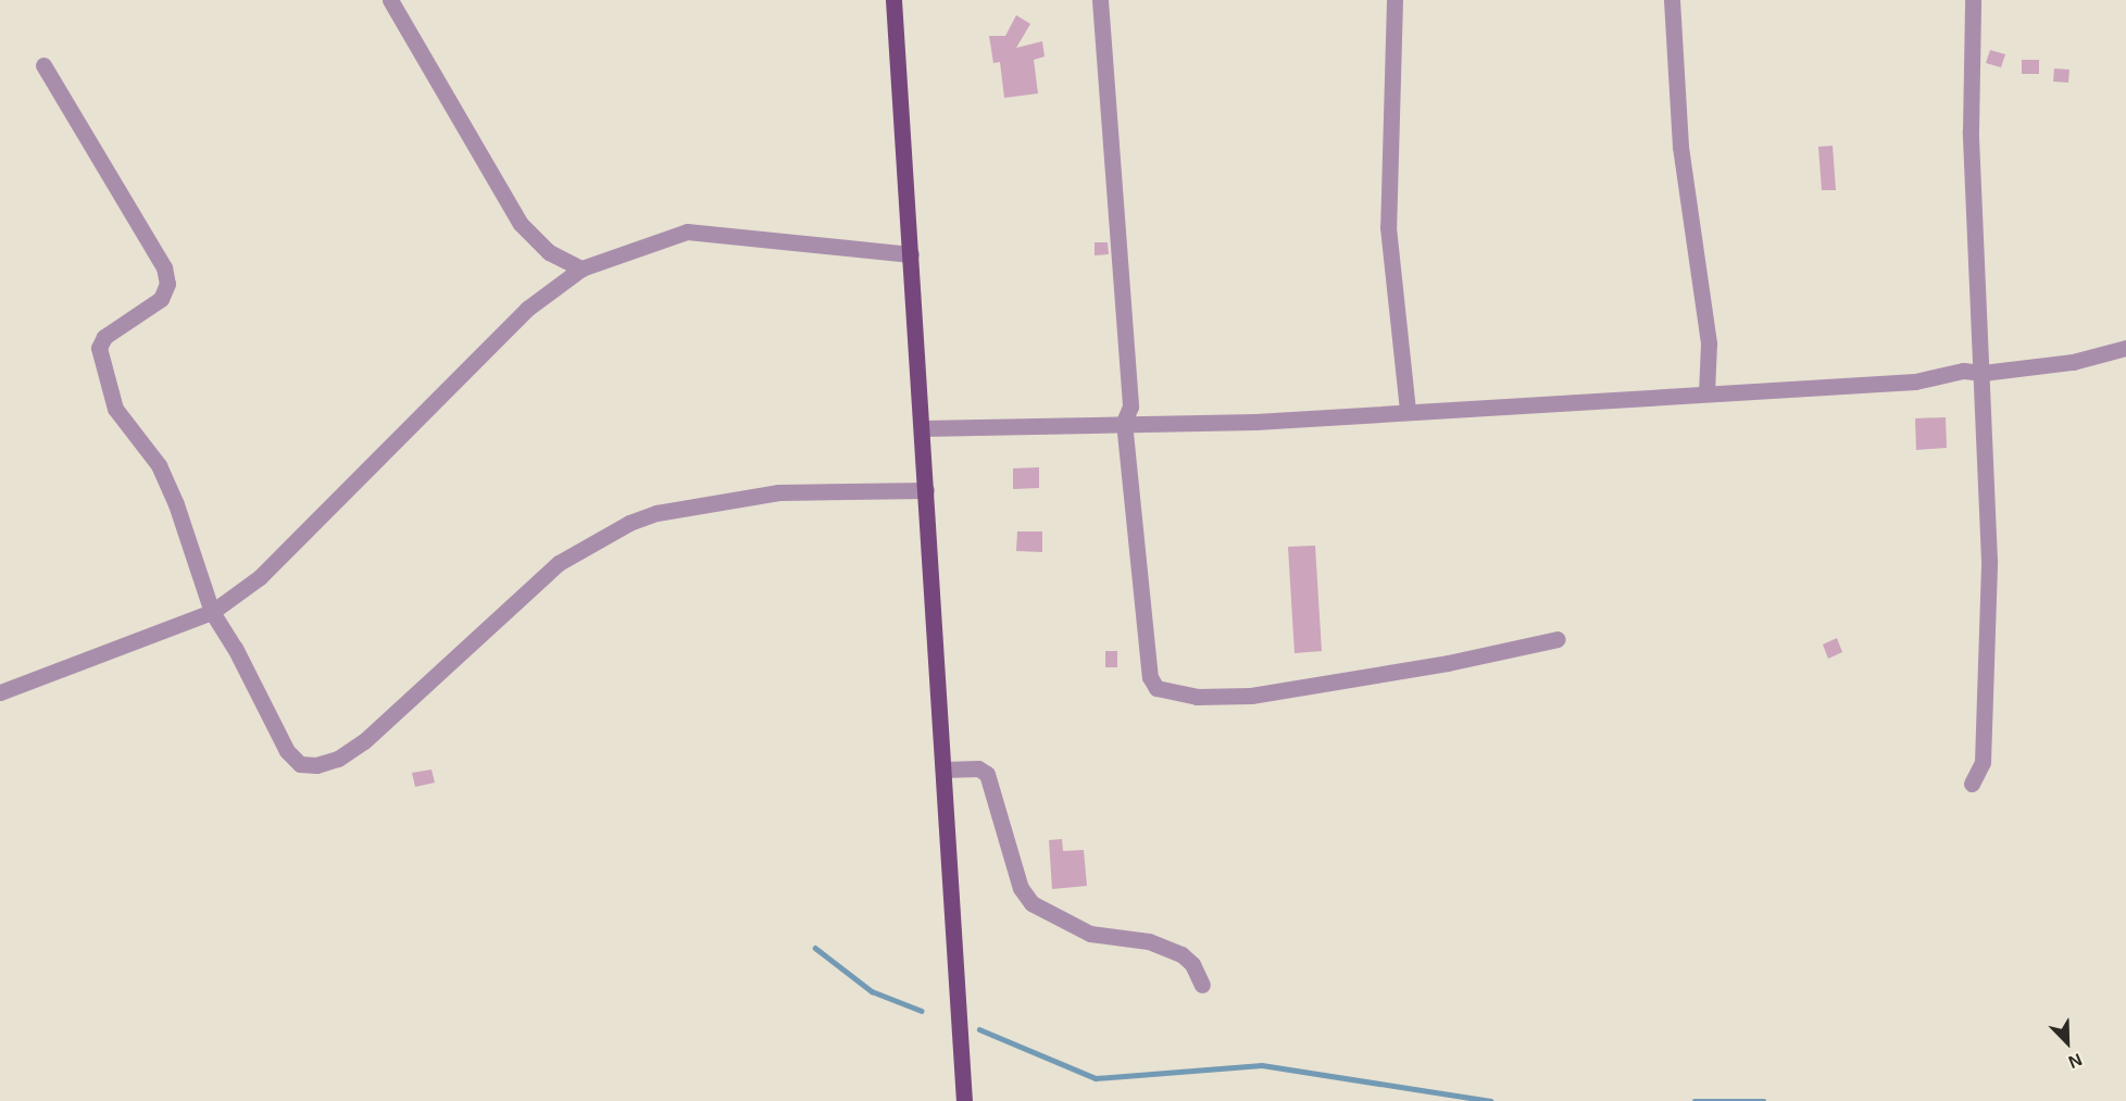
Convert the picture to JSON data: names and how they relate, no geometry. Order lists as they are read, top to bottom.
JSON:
{
  "north": "bottom right"
}
